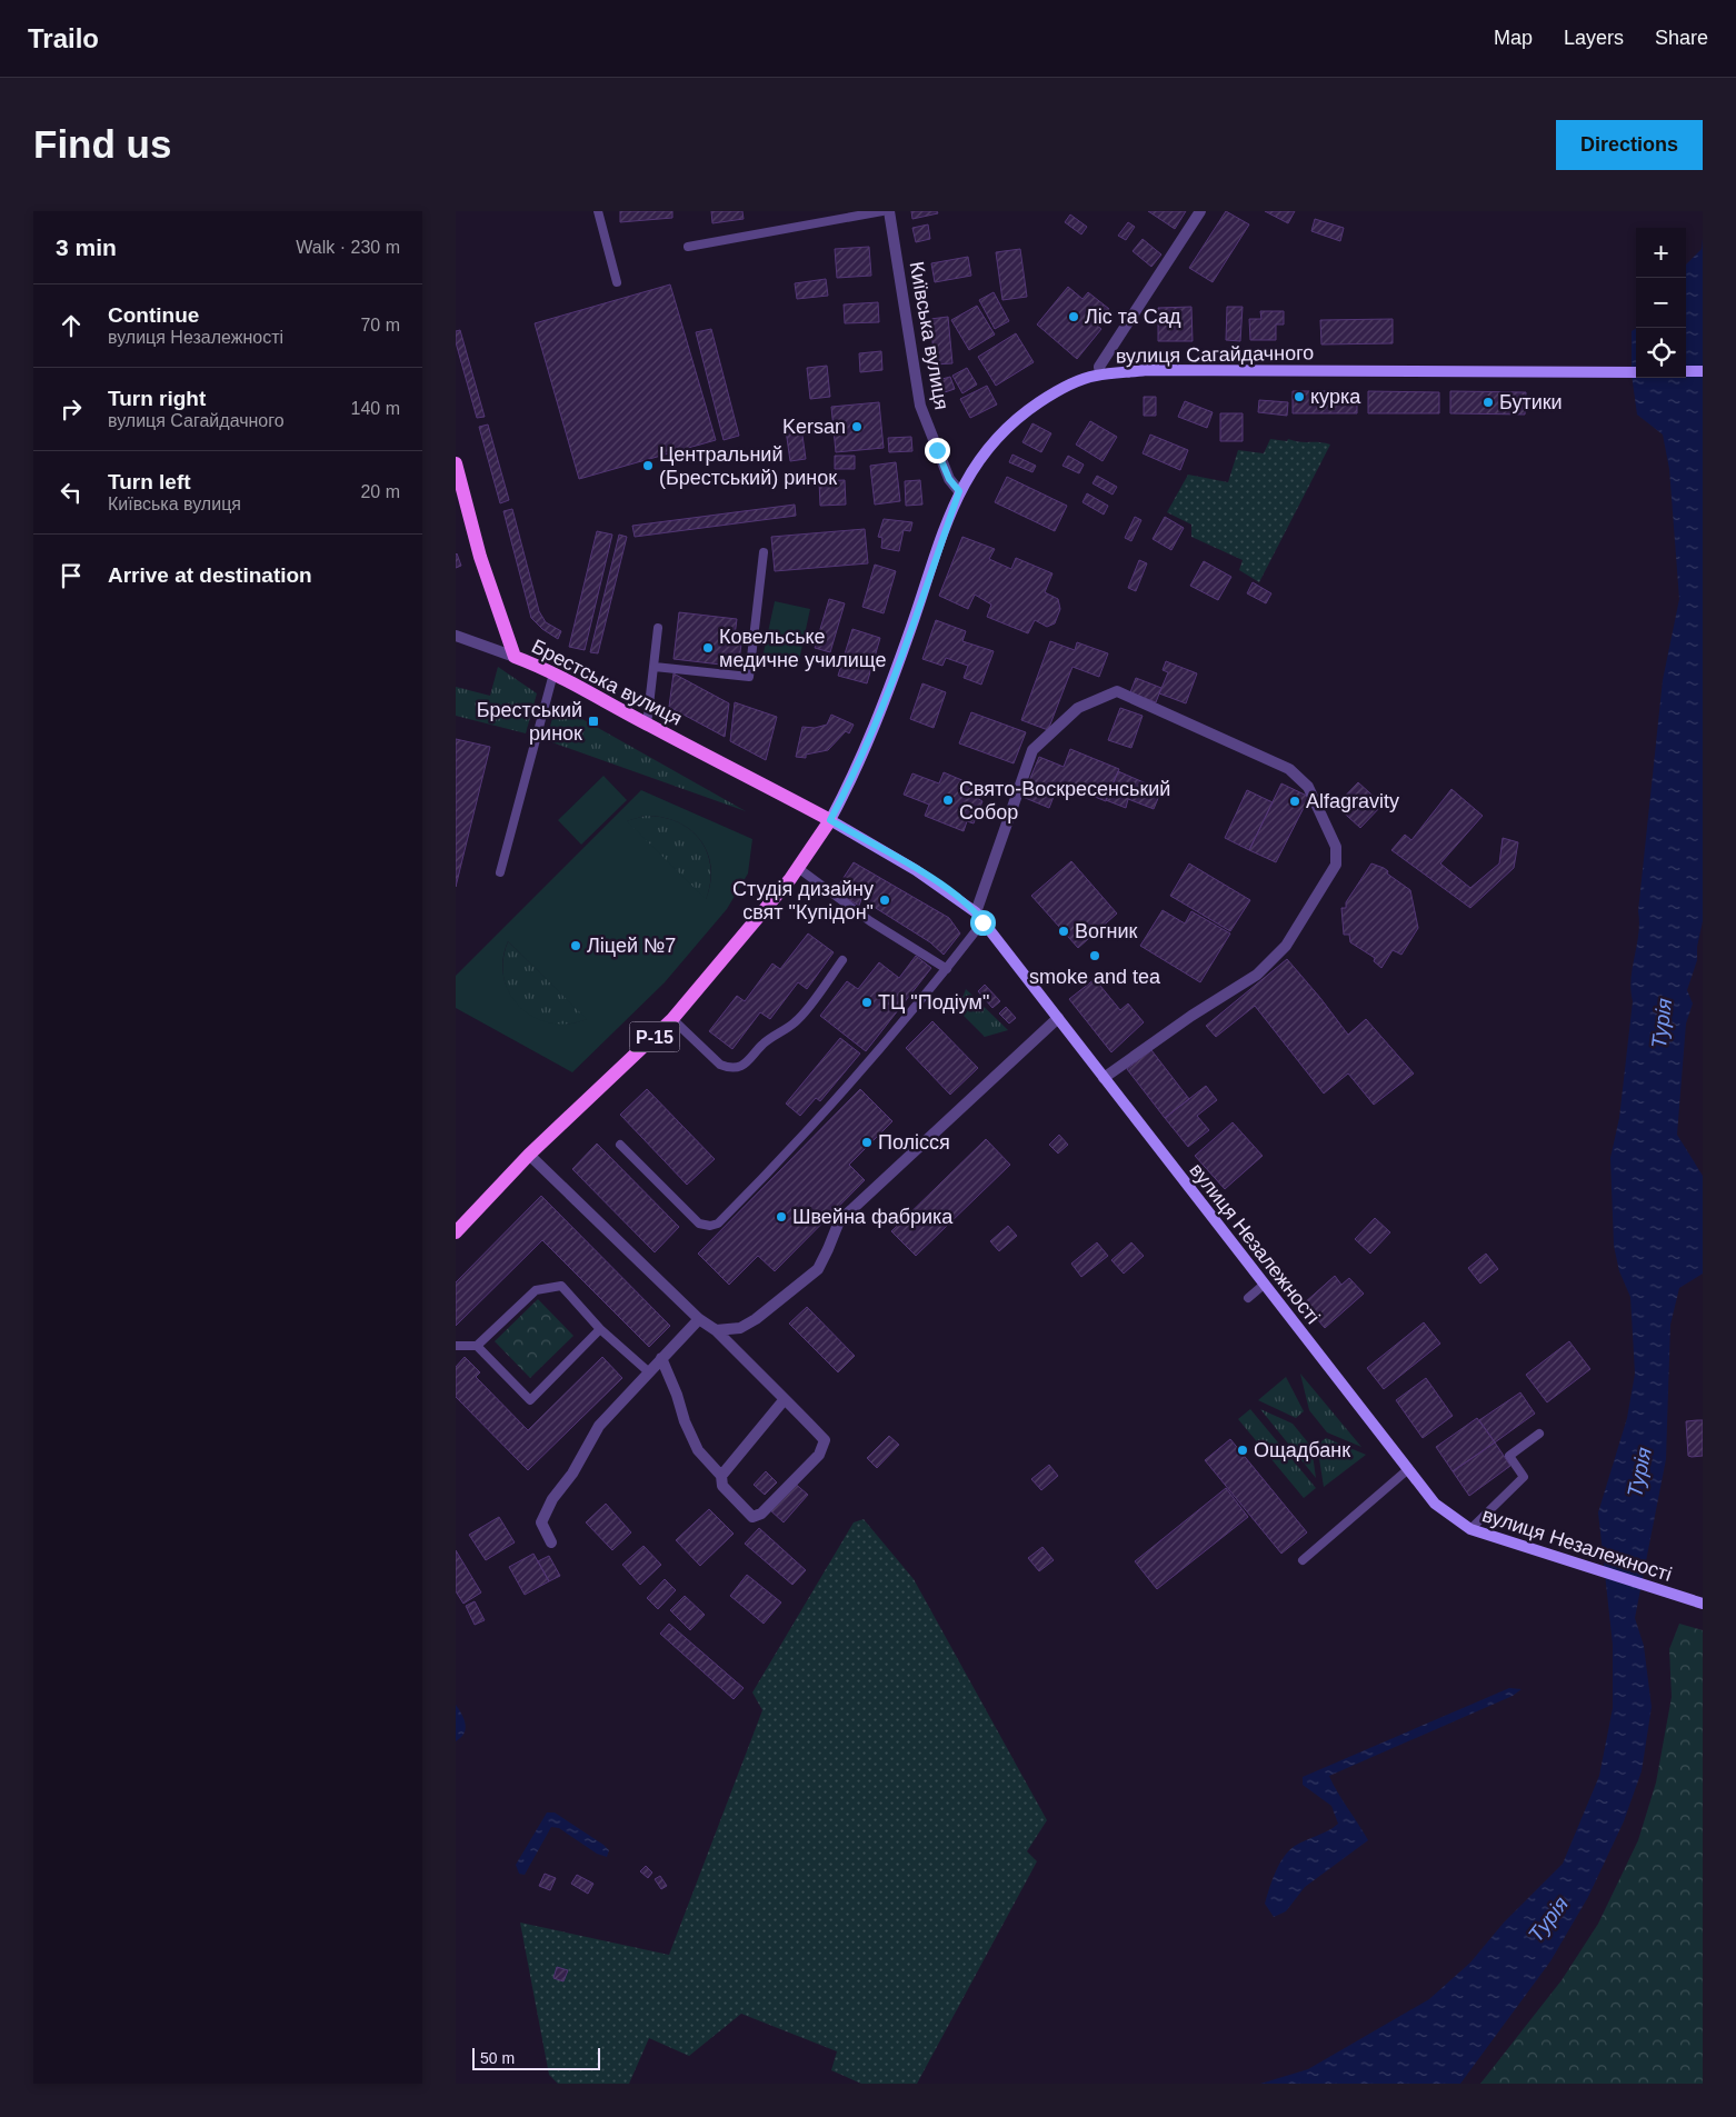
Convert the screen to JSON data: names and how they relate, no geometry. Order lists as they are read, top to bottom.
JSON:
{
  "streets": {
    "main road": [
      "вулиця Сагайдачного",
      "Брестська вулиця",
      "Р-15",
      "вулиця Незалежності"
    ],
    "street": ["Київська вулиця"]
  },
  "crossings": [
    ["Київська вулиця", "вулиця Сагайдачного"],
    ["вулиця Сагайдачного", "Брестська вулиця"],
    ["вулиця Сагайдачного", "Р-15"],
    ["вулиця Сагайдачного", "вулиця Незалежності"],
    ["Брестська вулиця", "Р-15"],
    ["Брестська вулиця", "вулиця Незалежності"],
    ["Р-15", "вулиця Незалежності"]
  ],
  "water": ["Турія"],
  "places": {
    "other": [
      "Ліс та Сад",
      "курка",
      "Бутики",
      "Kersan",
      "Центральний (Брестський) ринок",
      "Ковельське медичне училище",
      "Свято-Воскресенський Собор",
      "Alfagravity",
      "Студія дизайну свят \"Купідон\"",
      "Вогник",
      "Ліцей №7",
      "smoke and tea",
      "ТЦ \"Подіум\"",
      "Полісся",
      "Швейна фабрика",
      "Ощадбанк"
    ],
    "transit": ["Брестський ринок"]
  },
  "scale_bar": "50 m",
  "page": {
    "header": "Trailo",
    "nav": ["Map", "Layers", "Share"],
    "buttons": "Directions",
    "title": "Find us",
    "heading": ["3 min", "Walk · 230 m"],
    "map_buttons": ["+", "−"],
    "list": [
      ["Continue", "вулиця Незалежності", "70 m"],
      ["Turn right", "вулиця Сагайдачного", "140 m"],
      ["Turn left", "Київська вулиця", "20 m"],
      "Arrive at destination"
    ],
    "scale": "50 m"
  }
}
